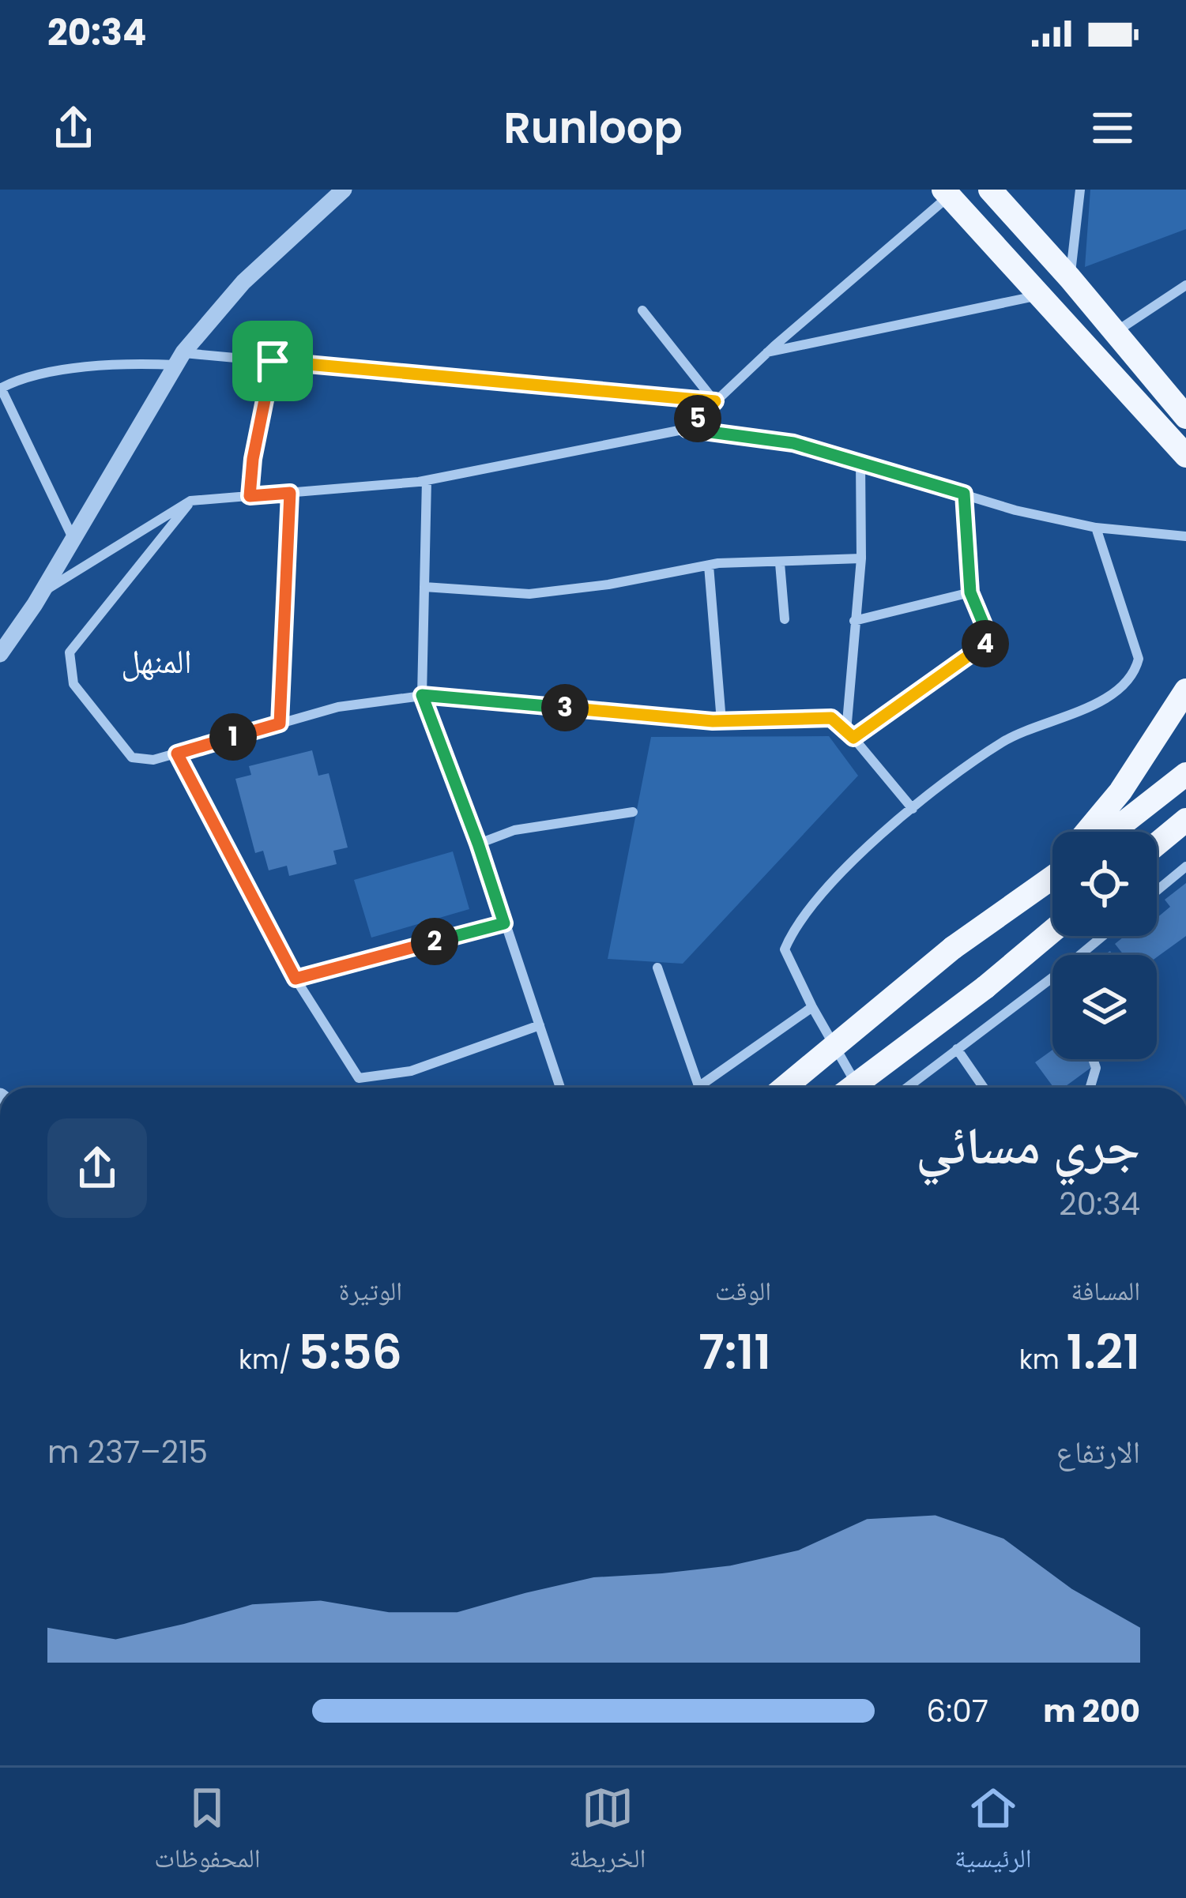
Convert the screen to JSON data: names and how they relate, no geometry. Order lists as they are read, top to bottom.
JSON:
{
  "districts": ["المنهل"],
  "page": {
    "status": "20:34",
    "header": "Runloop",
    "pins": [
      "5",
      "4",
      "3",
      "1",
      "2"
    ],
    "heading": ["جري مسائي", "20:34"],
    "stats": [
      ["المسافة", "1.21 km"],
      ["الوقت", "7:11"],
      ["الوتيرة", "5:56 /km"]
    ],
    "chart": ["الارتفاع", "215–237 m"],
    "list": [
      {
        "name": "200 m",
        "note": "6:07"
      }
    ],
    "tabs": ["الرئيسية", "الخريطة", "المحفوظات"]
  }
}
